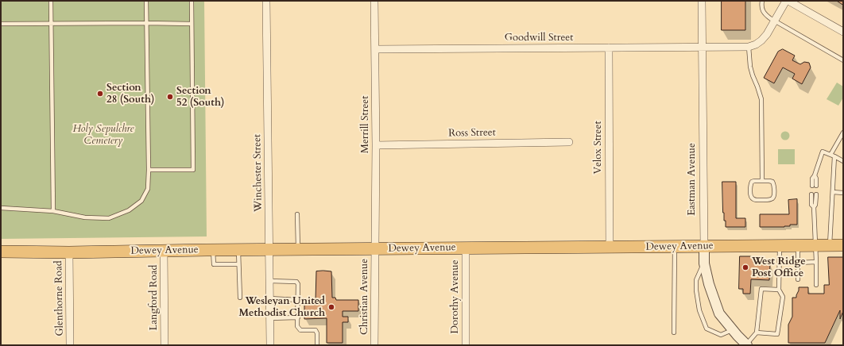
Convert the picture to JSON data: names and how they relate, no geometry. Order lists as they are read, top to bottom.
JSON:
{
  "streets": {
    "main road": ["Dewey Avenue"],
    "street": [
      "Goodwill Street",
      "Merrill Street",
      "Ross Street",
      "Velox Street",
      "Winchester Street",
      "Eastman Avenue",
      "Christian Avenue",
      "Dorothy Avenue",
      "Langford Road",
      "Glenthorne Road"
    ]
  },
  "crossings": [
    ["Goodwill Street", "Merrill Street"],
    ["Goodwill Street", "Velox Street"],
    ["Goodwill Street", "Eastman Avenue"],
    ["Merrill Street", "Ross Street"],
    ["Merrill Street", "Dewey Avenue"],
    ["Merrill Street", "Christian Avenue"],
    ["Velox Street", "Dewey Avenue"],
    ["Winchester Street", "Dewey Avenue"],
    ["Eastman Avenue", "Dewey Avenue"],
    ["Dewey Avenue", "Christian Avenue"],
    ["Dewey Avenue", "Dorothy Avenue"],
    ["Dewey Avenue", "Langford Road"],
    ["Dewey Avenue", "Glenthorne Road"]
  ],
  "parks": ["Holy Sepulchre Cemetery"],
  "places": [
    "Section 28 (South)",
    "Section 52 (South)",
    "West Ridge Post Office",
    "Wesleyan United Methodist Church"
  ]
}
